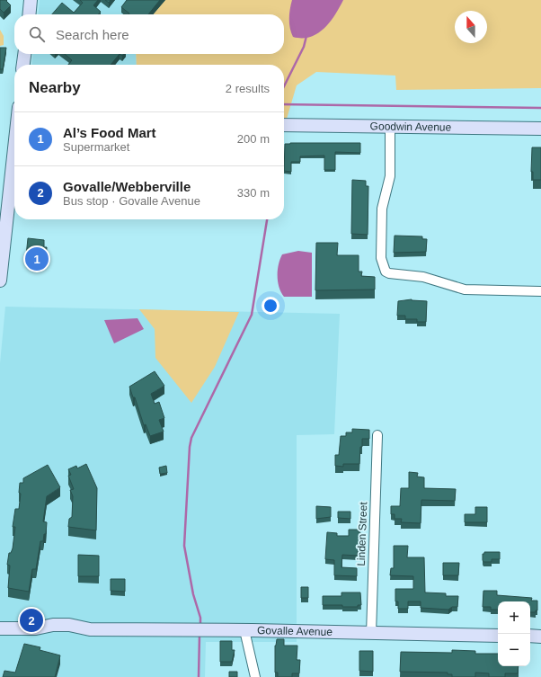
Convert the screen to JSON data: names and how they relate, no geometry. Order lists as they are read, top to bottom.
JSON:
{
  "streets": {
    "street": ["Goodwin Avenue", "Linden Street", "Govalle Avenue"]
  },
  "crossings": [
    ["Linden Street", "Govalle Avenue"]
  ],
  "north": "top",
  "page": {
    "search": "Search here",
    "heading": ["Nearby", "2 results"],
    "list": [
      {
        "mark": "1",
        "name": "Al’s Food Mart",
        "note": "Supermarket",
        "value": "200 m"
      },
      {
        "mark": "2",
        "name": "Govalle/Webberville",
        "note": "Bus stop · Govalle Avenue",
        "value": "330 m"
      }
    ],
    "pins": ["1", "2"],
    "map_buttons": ["+", "−"]
  }
}
